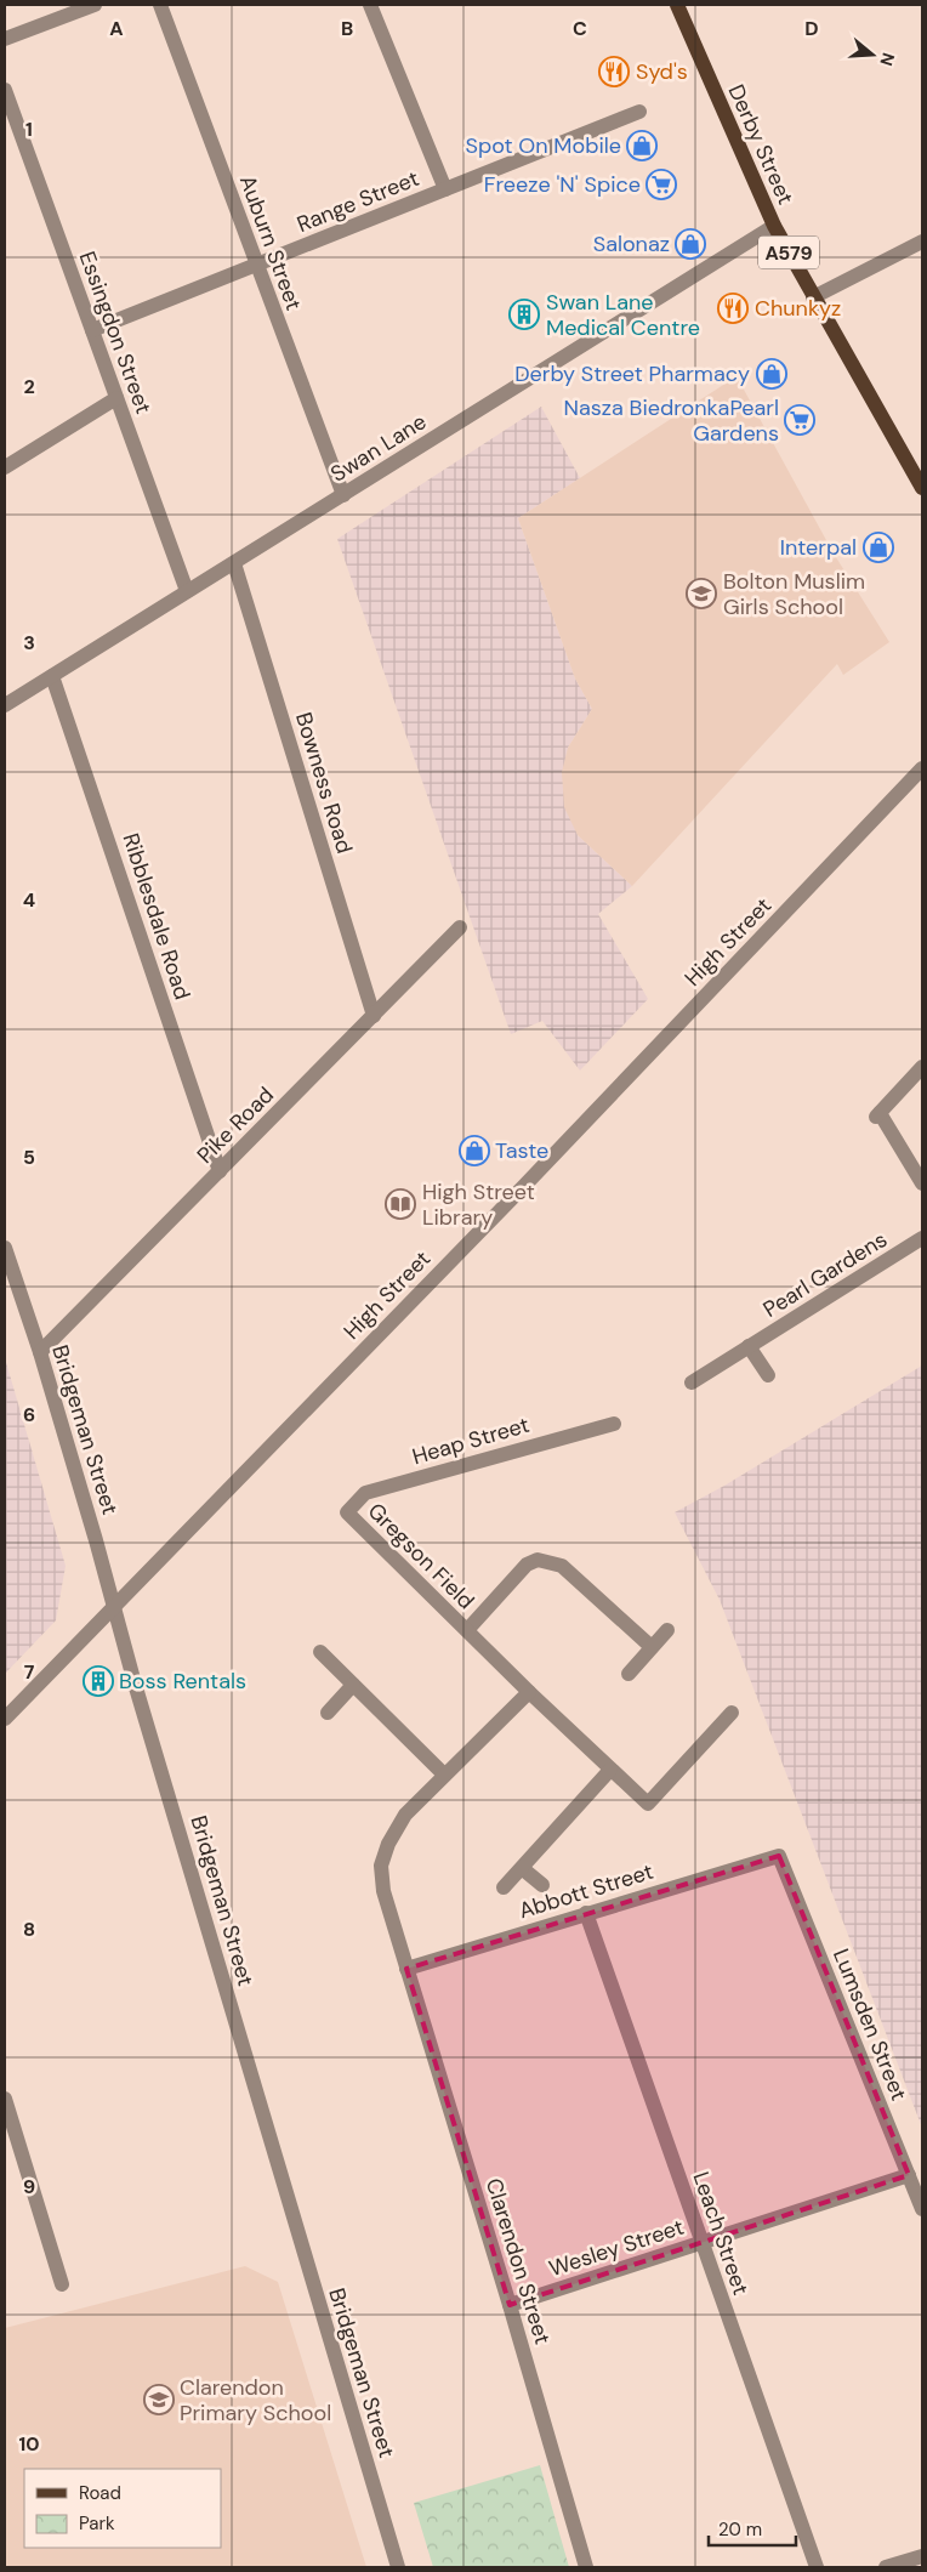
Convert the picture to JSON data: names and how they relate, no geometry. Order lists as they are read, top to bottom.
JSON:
{
  "streets": {
    "main road": ["Derby Street", "A579"],
    "street": [
      "Range Street",
      "Auburn Street",
      "Essingdon Street",
      "Swan Lane",
      "Bowness Road",
      "Ribblesdale Road",
      "High Street",
      "Pike Road",
      "Pearl Gardens",
      "Bridgeman Street",
      "Heap Street",
      "Gregson Field",
      "Abbott Street",
      "Lumsden Street",
      "Leach Street",
      "Wesley Street",
      "Clarendon Street"
    ]
  },
  "crossings": [
    ["Derby Street", "Swan Lane"],
    ["Range Street", "Auburn Street"],
    ["Range Street", "Essingdon Street"],
    ["Auburn Street", "Swan Lane"],
    ["Essingdon Street", "Swan Lane"],
    ["Swan Lane", "Bowness Road"],
    ["Swan Lane", "Ribblesdale Road"],
    ["Bowness Road", "Pike Road"],
    ["Ribblesdale Road", "Pike Road"],
    ["High Street", "Bridgeman Street"],
    ["Pike Road", "Bridgeman Street"],
    ["Heap Street", "Gregson Field"],
    ["Abbott Street", "Lumsden Street"],
    ["Abbott Street", "Leach Street"],
    ["Abbott Street", "Clarendon Street"],
    ["Lumsden Street", "Wesley Street"],
    ["Leach Street", "Wesley Street"],
    ["Wesley Street", "Clarendon Street"]
  ],
  "places": {
    "restaurant": ["Syd's", "Chunkyz"],
    "shop": [
      "Spot On Mobile",
      "Salonaz",
      "Derby Street Pharmacy",
      "Interpal",
      "Taste"
    ],
    "supermarket": ["Freeze 'N' Spice", "Nasza BiedronkaPearl Gardens"],
    "building": ["Swan Lane Medical Centre", "Boss Rentals"],
    "school or university": ["Bolton Muslim Girls School", "Clarendon Primary School"],
    "library": ["High Street Library"]
  },
  "legend": ["Road", "Park"],
  "scale_bar": "20 m",
  "north": "right",
  "grid": {
    "columns": [
      "A",
      "B",
      "C",
      "D"
    ],
    "rows": [
      "1",
      "2",
      "3",
      "4",
      "5",
      "6",
      "7",
      "8",
      "9",
      "10"
    ]
  }
}
